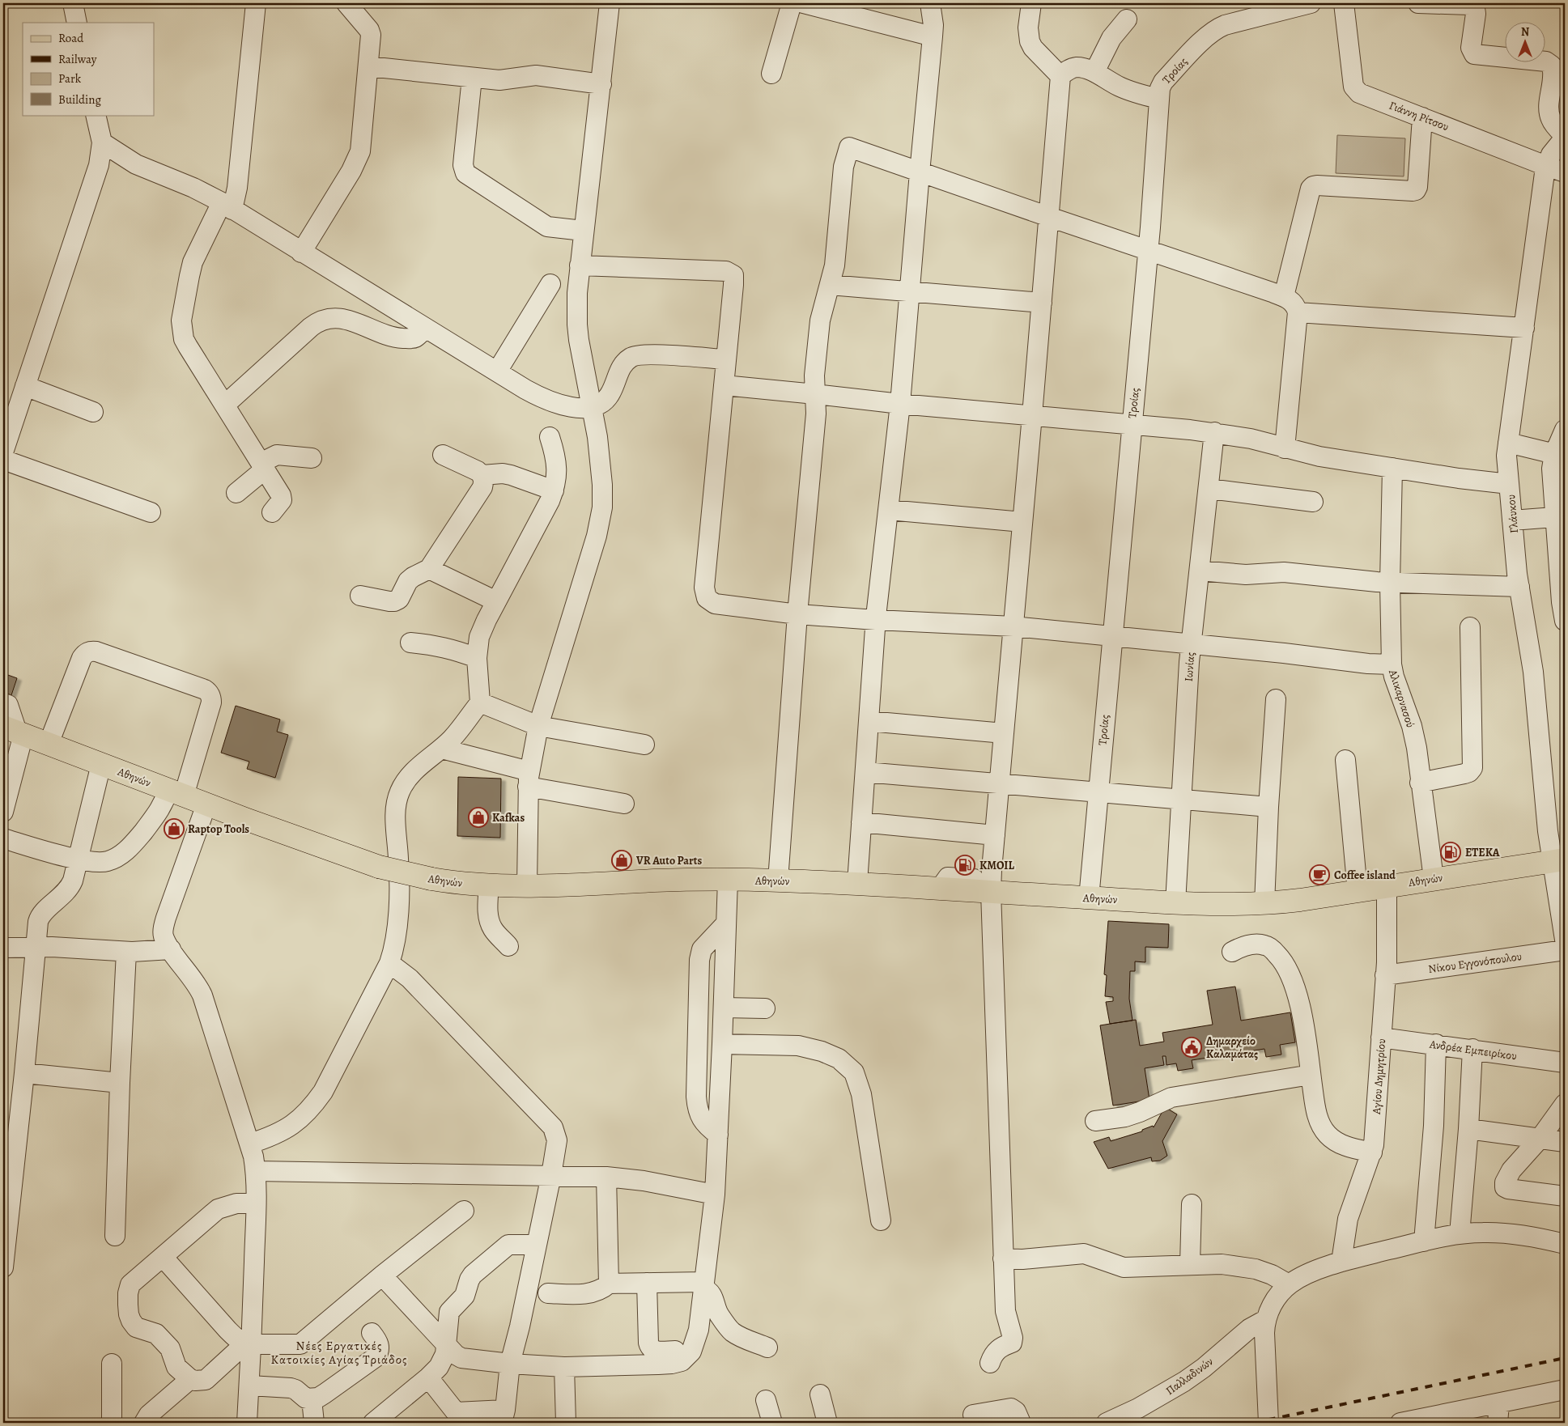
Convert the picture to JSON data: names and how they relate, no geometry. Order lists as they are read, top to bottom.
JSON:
{
  "streets": {
    "main road": ["Αθηνών"],
    "street": [
      "Τροίας",
      "Γιάννη Ρίτσου",
      "Γλάυκου",
      "Ιωνίας",
      "Αλικαρνασού",
      "Νίκου Εγγονόπουλου",
      "Ανδρέα Εμπειρίκου",
      "Αγίου Δημητρίου",
      "Παλλαδινών"
    ]
  },
  "crossings": [
    ["Τροίας", "Αθηνών"],
    ["Γιάννη Ρίτσου", "Γλάυκου"],
    ["Γλάυκου", "Αθηνών"],
    ["Ιωνίας", "Αθηνών"],
    ["Αλικαρνασού", "Αθηνών"],
    ["Αθηνών", "Αγίου Δημητρίου"],
    ["Νίκου Εγγονόπουλου", "Αγίου Δημητρίου"],
    ["Ανδρέα Εμπειρίκου", "Αγίου Δημητρίου"]
  ],
  "districts": ["Νέες Εργατικές Κατοικίες Αγίας Τριάδος"],
  "places": {
    "shop": ["Kafkas", "Raptop Tools", "VR Auto Parts"],
    "fuel station": ["ΕΤΕΚΑ", "KMOIL"],
    "cafe": ["Coffee island"],
    "public building": ["Δημαρχείο Καλαμάτας"]
  },
  "legend": [
    "Road",
    "Railway",
    "Park",
    "Building"
  ],
  "north": "top"
}
